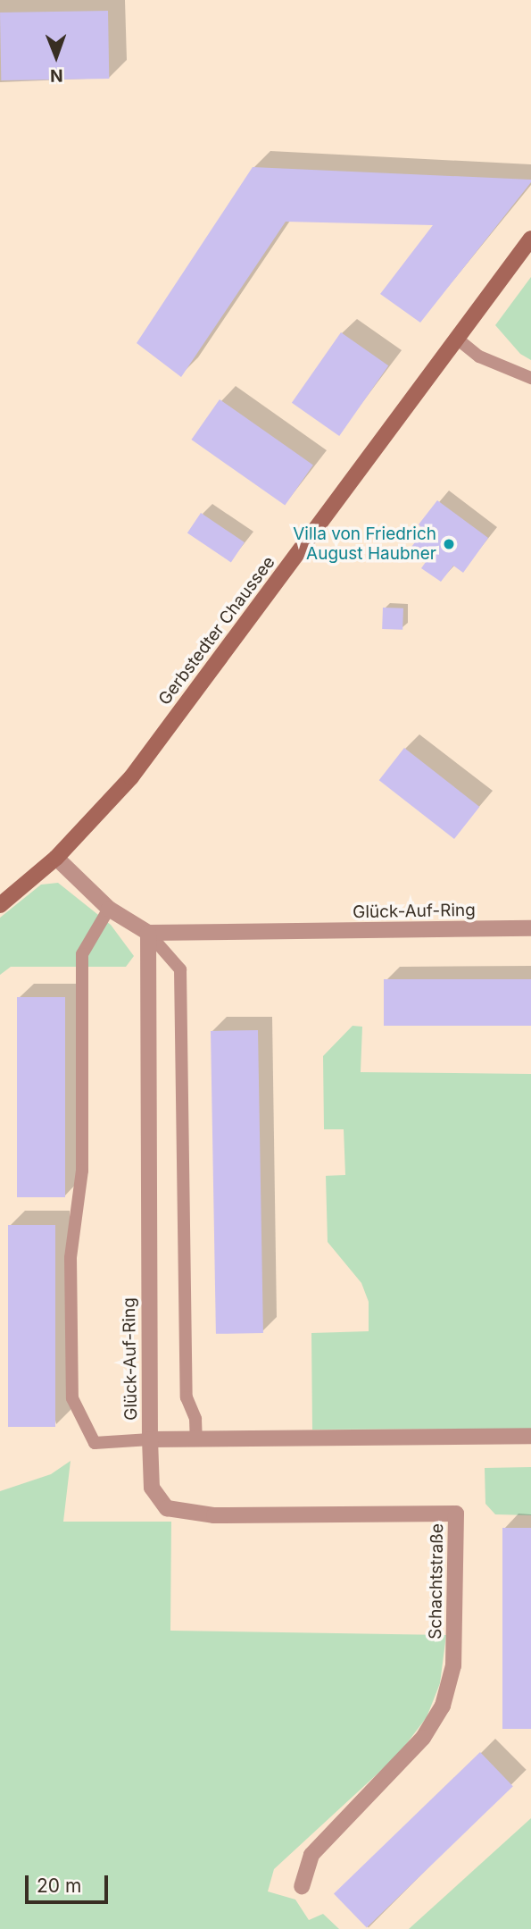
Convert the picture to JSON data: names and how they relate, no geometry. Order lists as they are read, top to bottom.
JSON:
{
  "streets": {
    "main road": ["Gerbstedter Chaussee"],
    "street": ["Glück-Auf-Ring", "Schachtstraße"]
  },
  "crossings": [
    ["Glück-Auf-Ring", "Schachtstraße"]
  ],
  "places": ["Villa von Friedrich August Haubner"],
  "scale_bar": "20 m",
  "north": "bottom"
}
